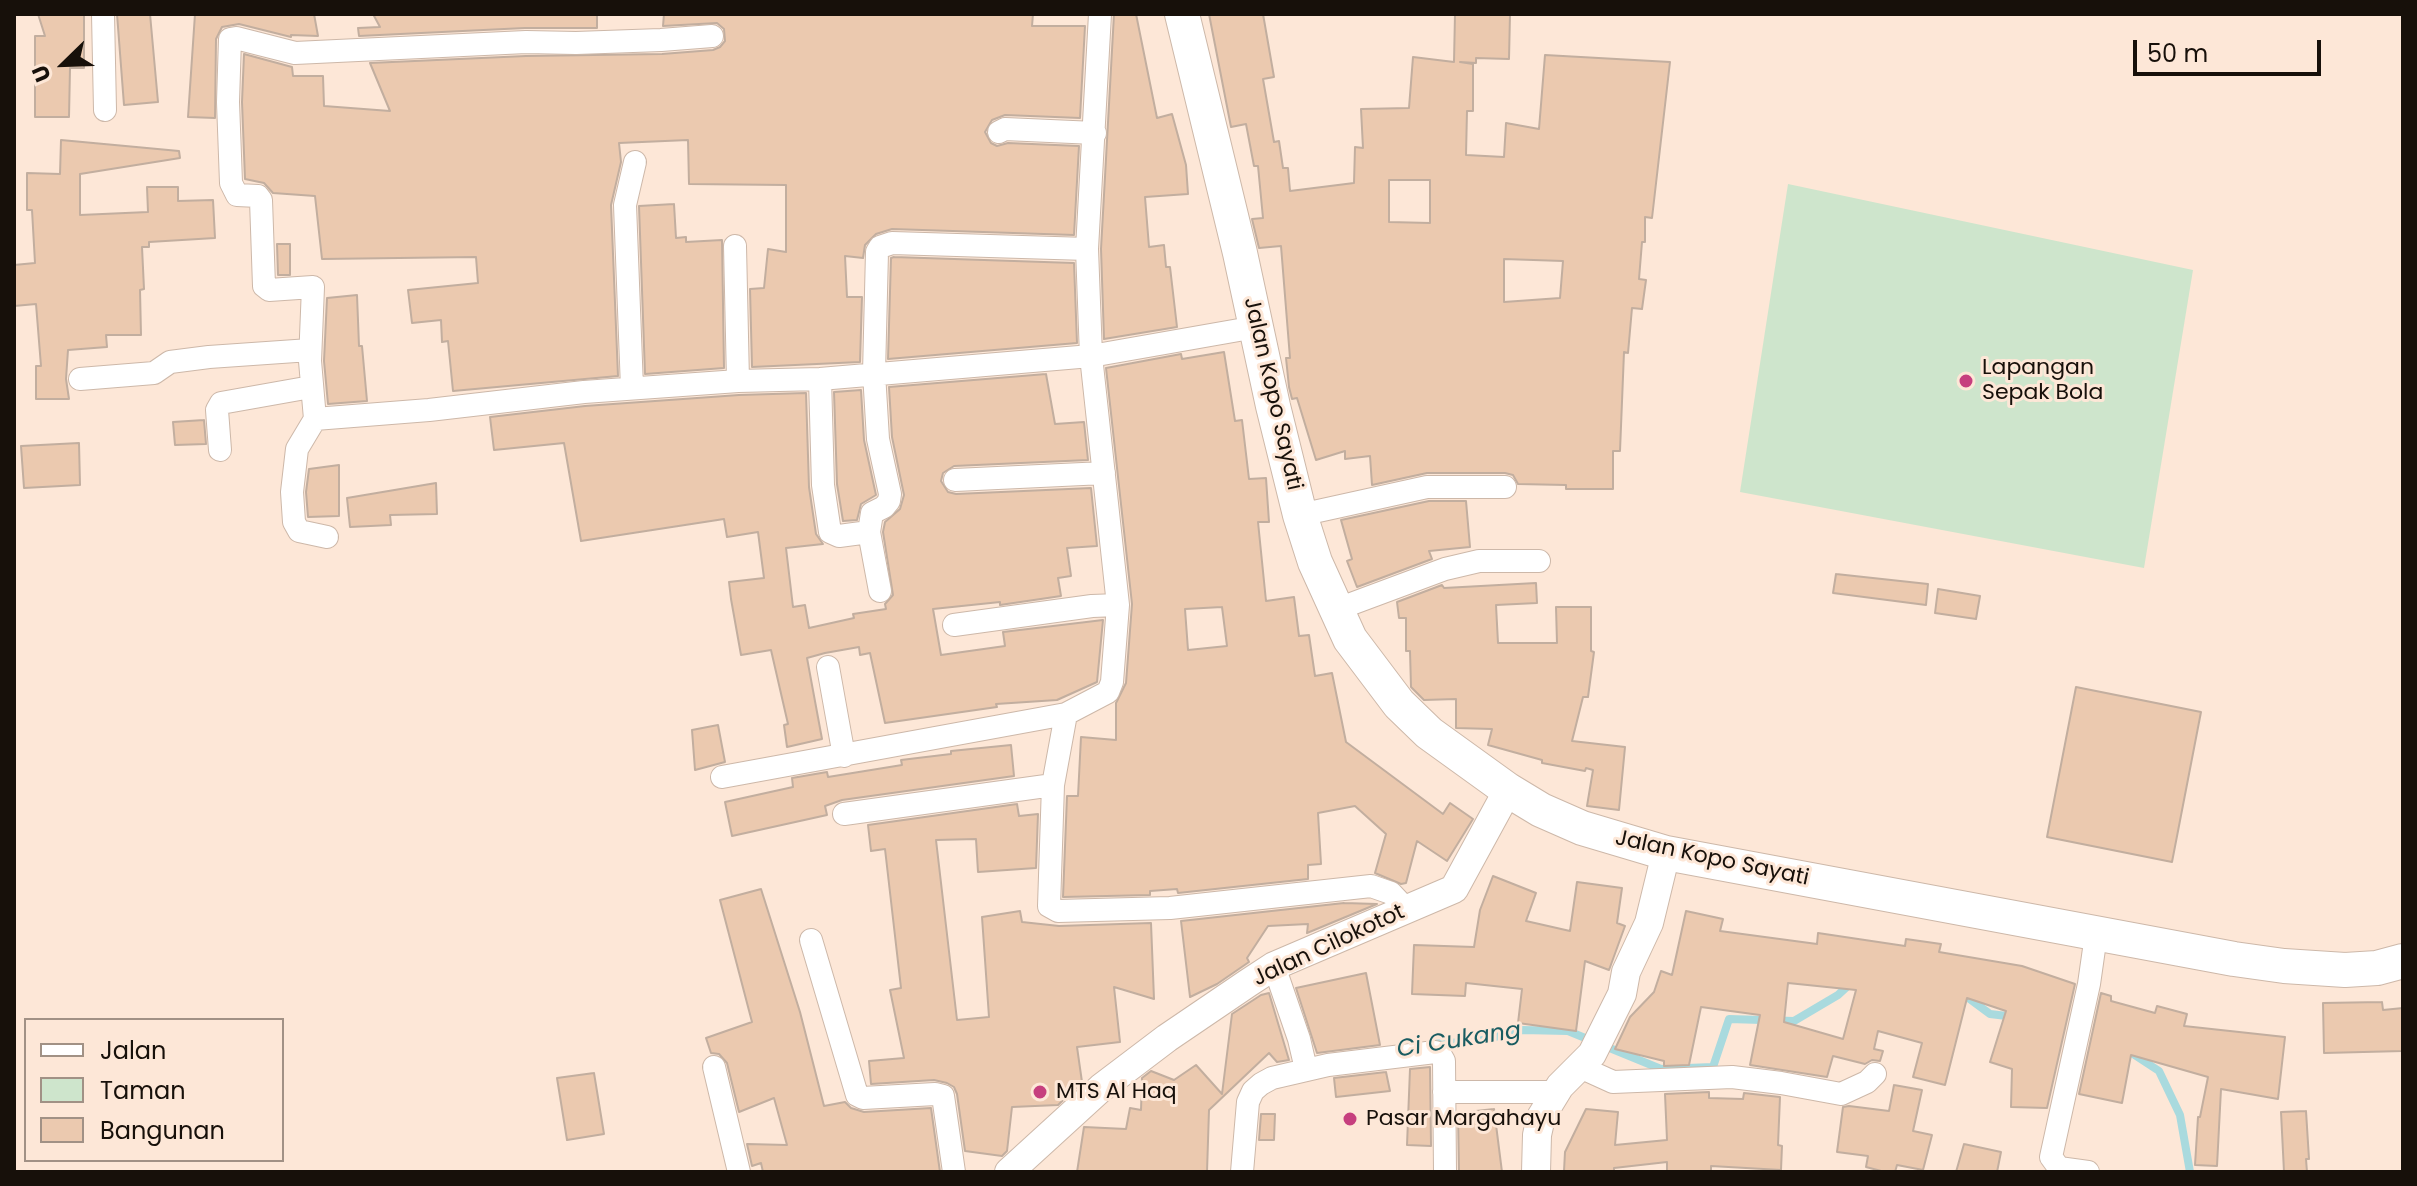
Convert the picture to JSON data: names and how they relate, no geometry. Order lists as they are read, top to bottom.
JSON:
{
  "streets": {
    "main road": ["Jalan Kopo Sayati"],
    "street": ["Jalan Cilokotot"]
  },
  "crossings": [
    ["Jalan Kopo Sayati", "Jalan Cilokotot"]
  ],
  "water": ["Ci Cukang"],
  "places": ["Lapangan Sepak Bola", "MTS Al Haq", "Pasar Margahayu"],
  "legend": ["Jalan", "Taman", "Bangunan"],
  "scale_bar": "50 m",
  "north": "bottom left"
}
